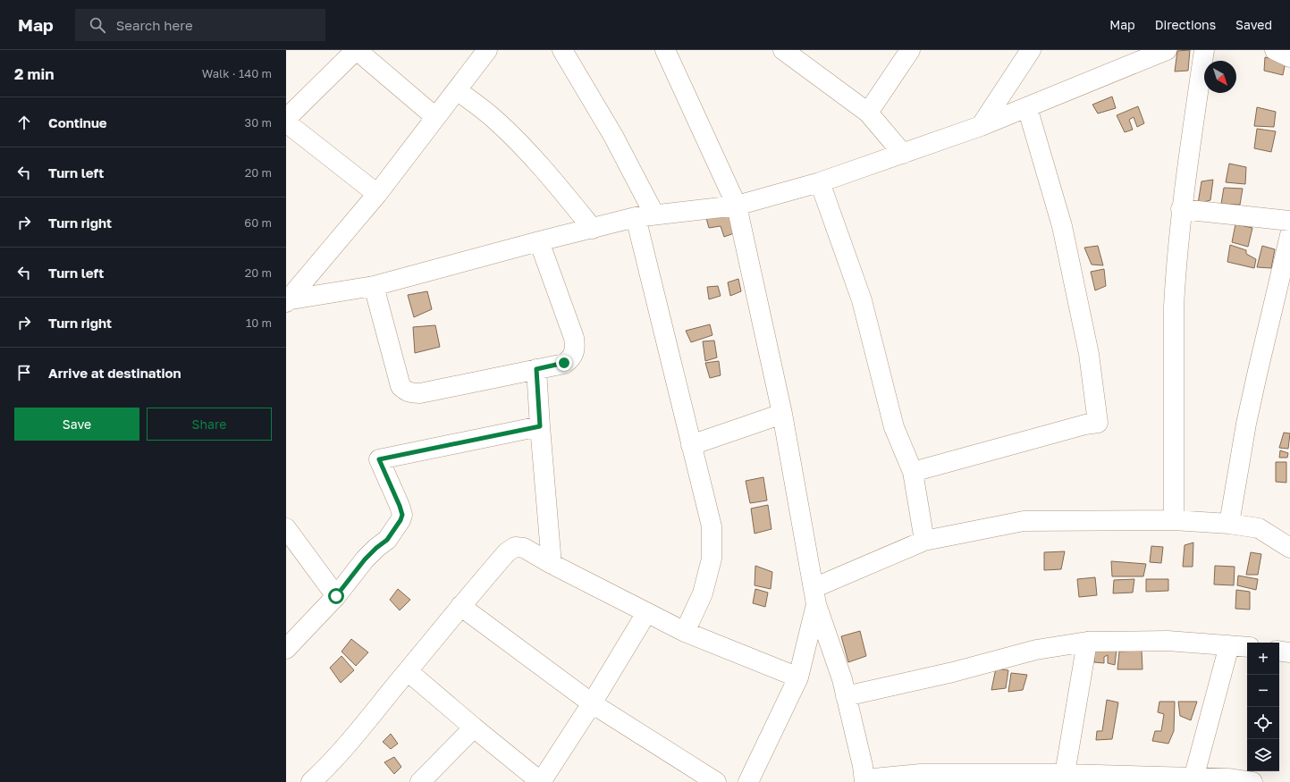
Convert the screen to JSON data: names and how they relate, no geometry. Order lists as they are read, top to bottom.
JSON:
{
  "north": "bottom right",
  "page": {
    "header": "Map",
    "search": "Search here",
    "nav": ["Map", "Directions", "Saved"],
    "heading": ["2 min", "Walk · 140 m"],
    "list": [
      ["Continue", "30 m"],
      ["Turn left", "20 m"],
      ["Turn right", "60 m"],
      ["Turn left", "20 m"],
      ["Turn right", "10 m"],
      "Arrive at destination"
    ],
    "buttons": ["Save", "Share"],
    "map_buttons": ["+", "−"]
  }
}
